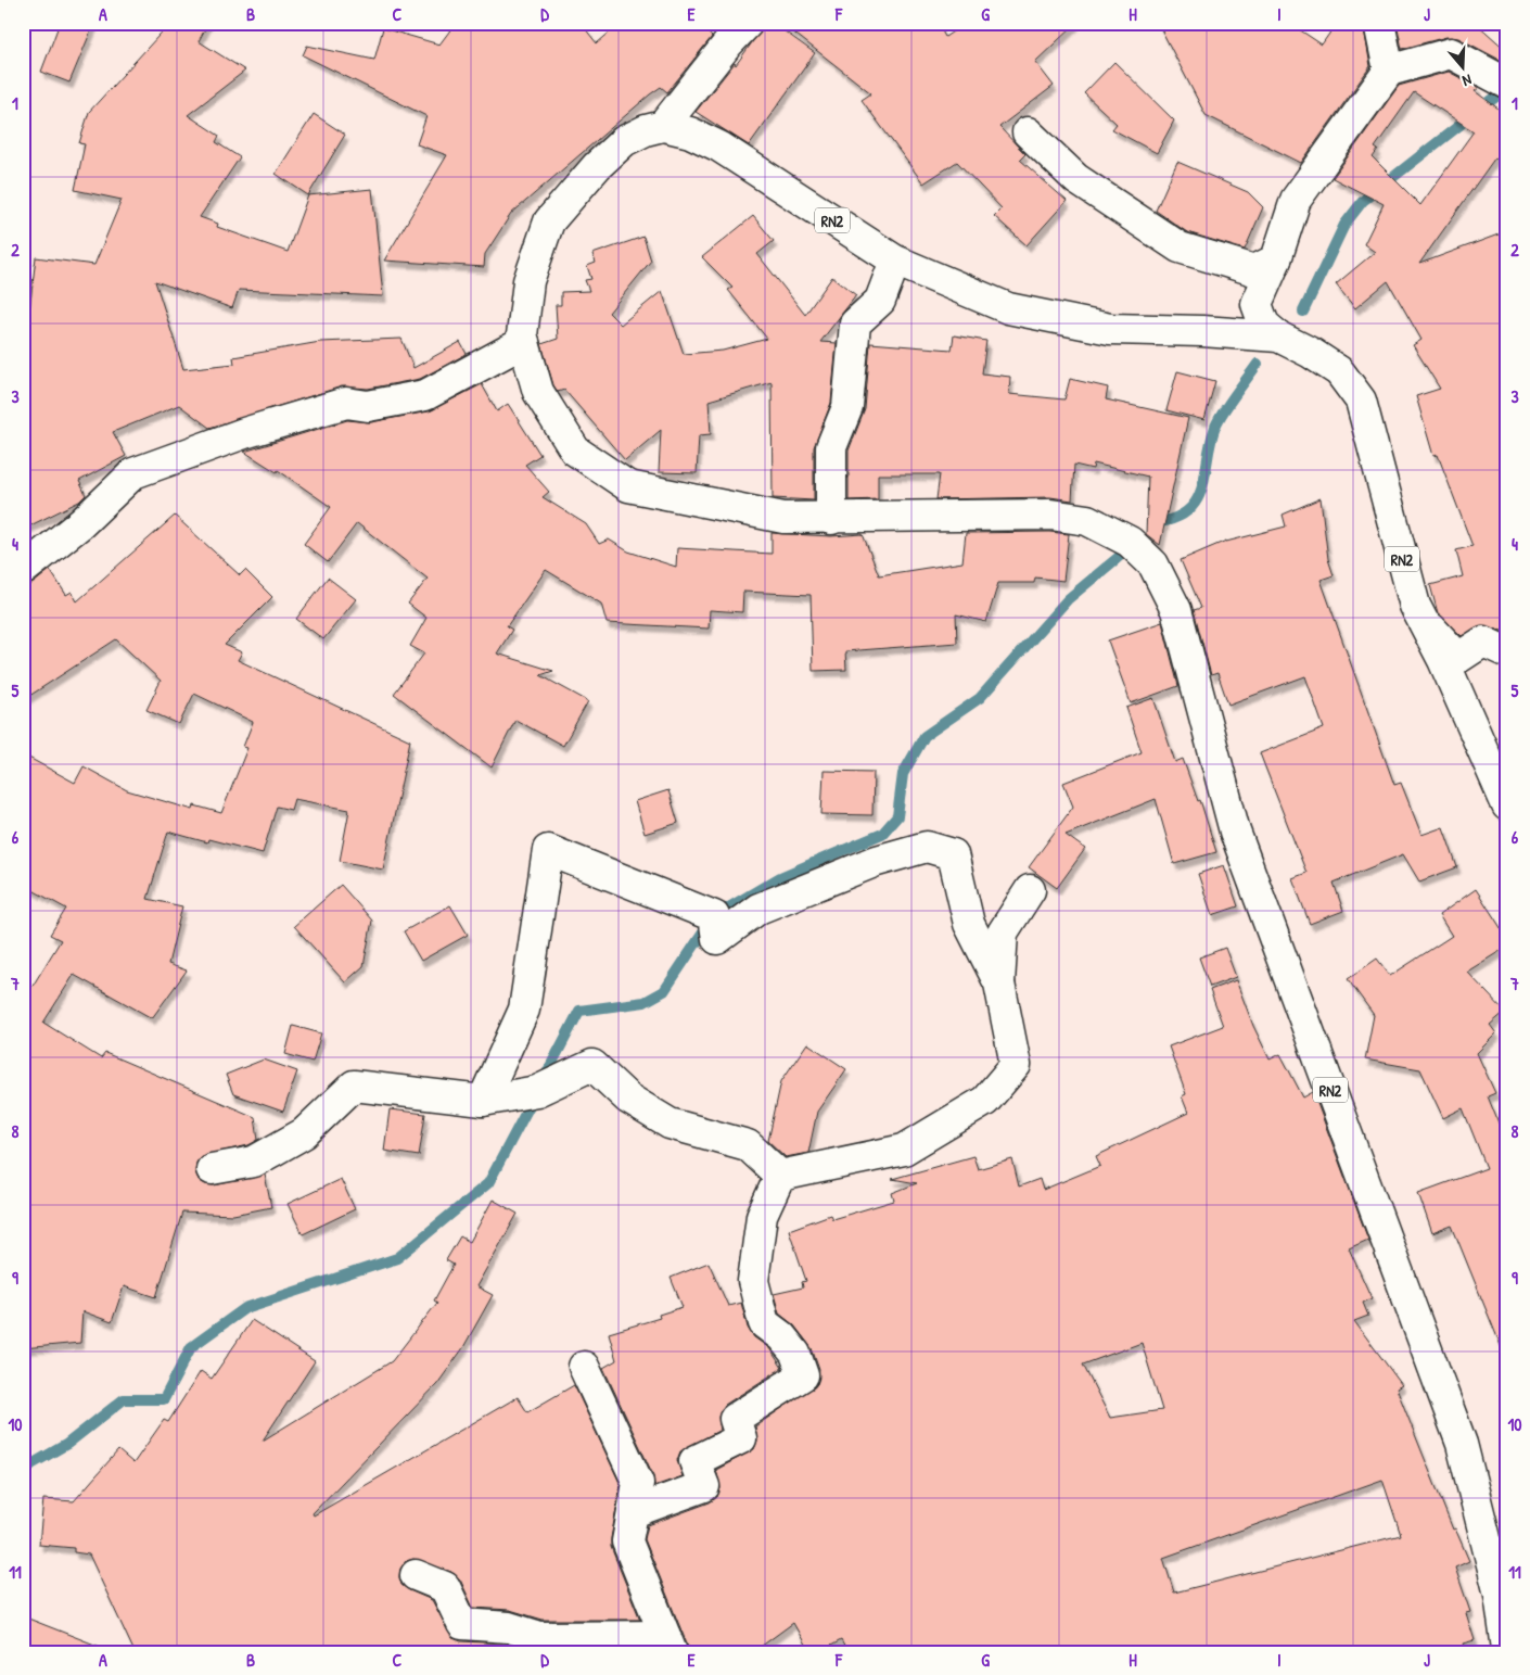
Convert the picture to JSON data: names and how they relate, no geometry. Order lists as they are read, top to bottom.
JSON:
{
  "streets": {
    "main road": ["RN2"]
  },
  "north": "bottom",
  "grid": {
    "columns": [
      "A",
      "B",
      "C",
      "D",
      "E",
      "F",
      "G",
      "H",
      "I",
      "J"
    ],
    "rows": [
      "1",
      "2",
      "3",
      "4",
      "5",
      "6",
      "7",
      "8",
      "9",
      "10",
      "11"
    ]
  }
}
